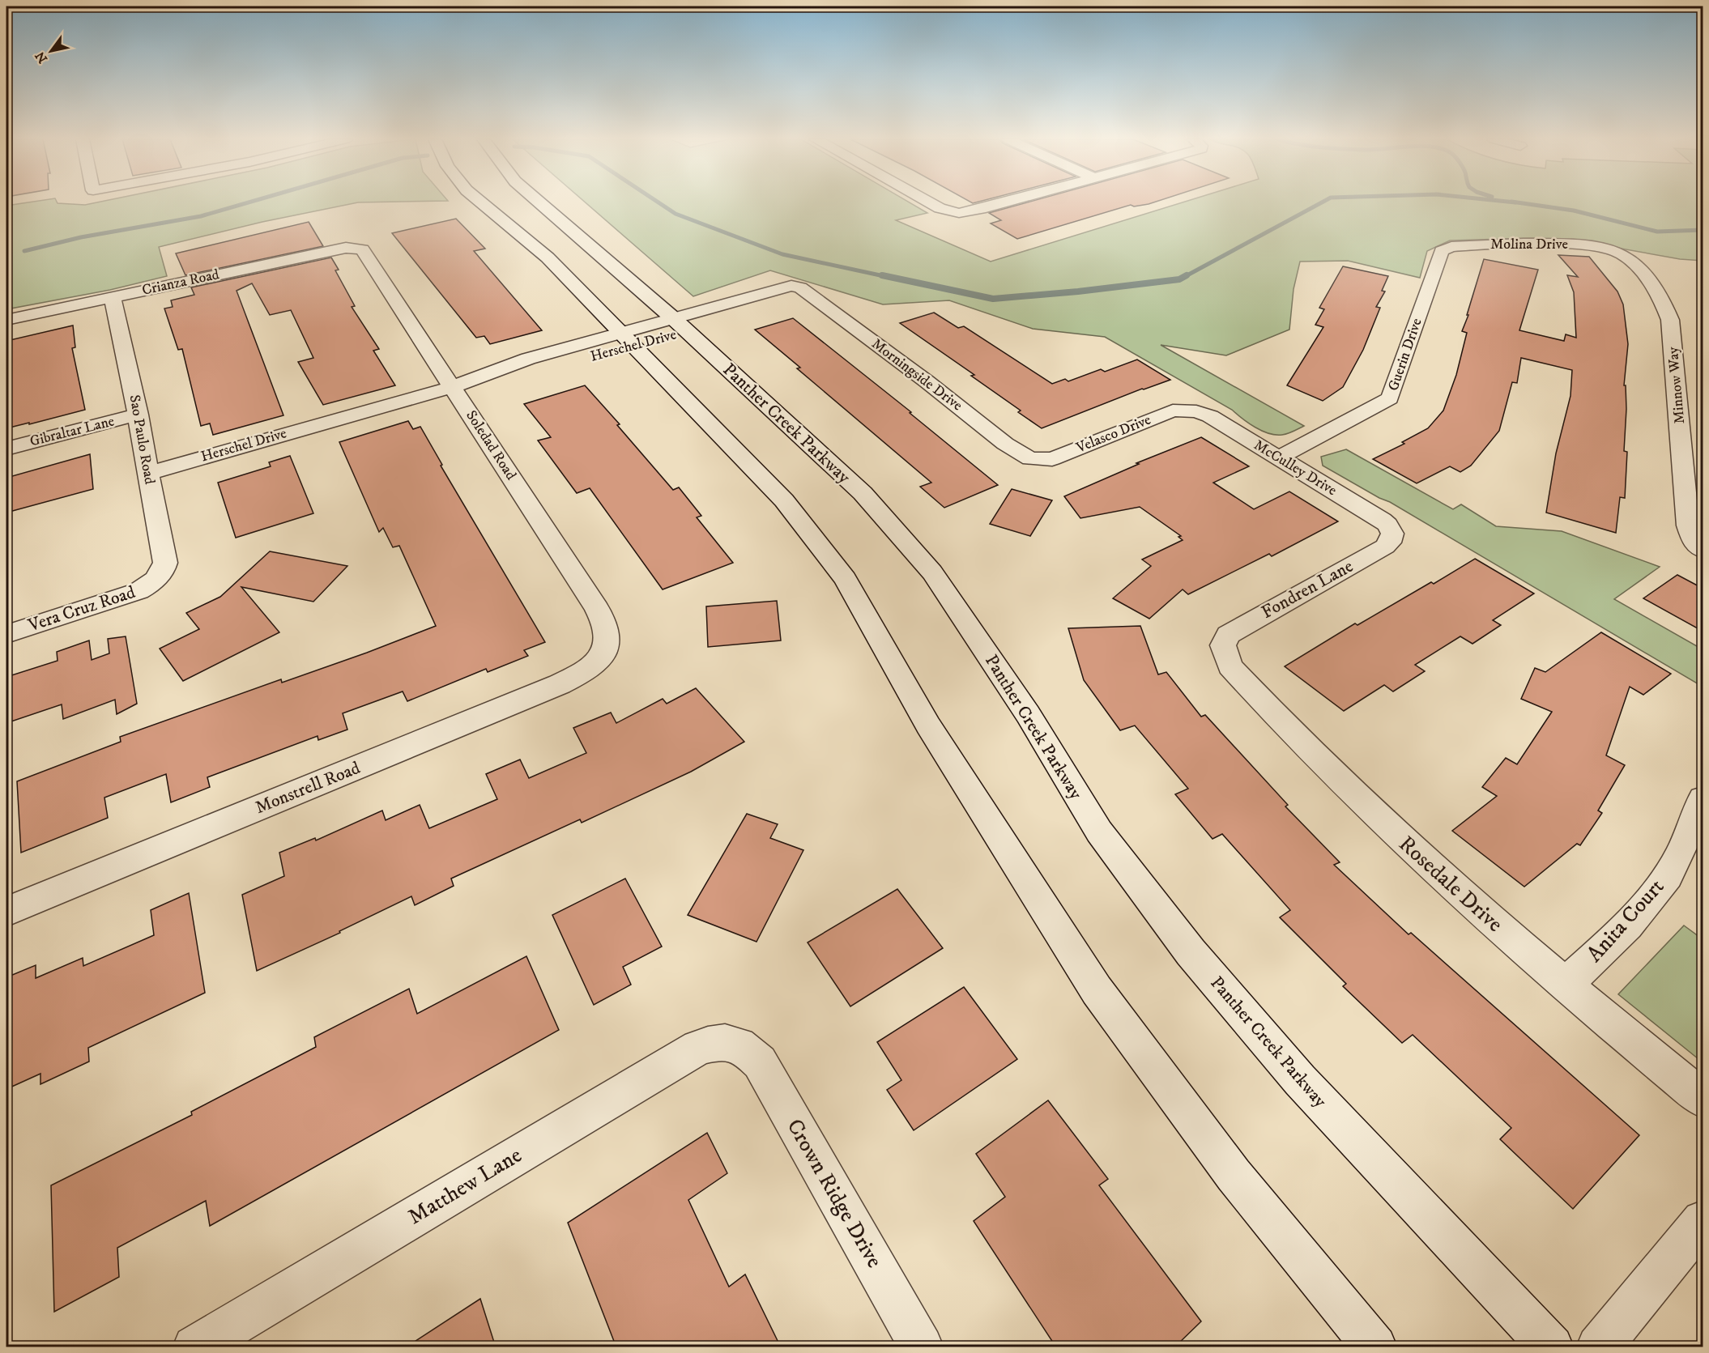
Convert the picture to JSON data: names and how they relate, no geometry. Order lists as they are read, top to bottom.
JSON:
{
  "streets": {
    "street": [
      "Molina Drive",
      "Crianza Road",
      "Herschel Drive",
      "Guerin Drive",
      "Morningside Drive",
      "Minnow Way",
      "Panther Creek Parkway",
      "Gibraltar Lane",
      "Velasco Drive",
      "Sao Paulo Road",
      "Soledad Road",
      "McCulley Drive",
      "Fondren Lane",
      "Vera Cruz Road",
      "Monstrell Road",
      "Rosedale Drive",
      "Anita Court",
      "Matthew Lane",
      "Crown Ridge Drive"
    ]
  },
  "crossings": [
    ["Molina Drive", "Guerin Drive"],
    ["Molina Drive", "Minnow Way"],
    ["Crianza Road", "Sao Paulo Road"],
    ["Crianza Road", "Soledad Road"],
    ["Herschel Drive", "Morningside Drive"],
    ["Herschel Drive", "Panther Creek Parkway"],
    ["Herschel Drive", "Sao Paulo Road"],
    ["Herschel Drive", "Soledad Road"],
    ["Guerin Drive", "McCulley Drive"],
    ["Morningside Drive", "Velasco Drive"],
    ["Gibraltar Lane", "Sao Paulo Road"],
    ["Velasco Drive", "McCulley Drive"],
    ["Sao Paulo Road", "Vera Cruz Road"],
    ["Soledad Road", "Monstrell Road"],
    ["McCulley Drive", "Fondren Lane"],
    ["Fondren Lane", "Rosedale Drive"],
    ["Rosedale Drive", "Anita Court"],
    ["Matthew Lane", "Crown Ridge Drive"]
  ],
  "north": "bottom left"
}
